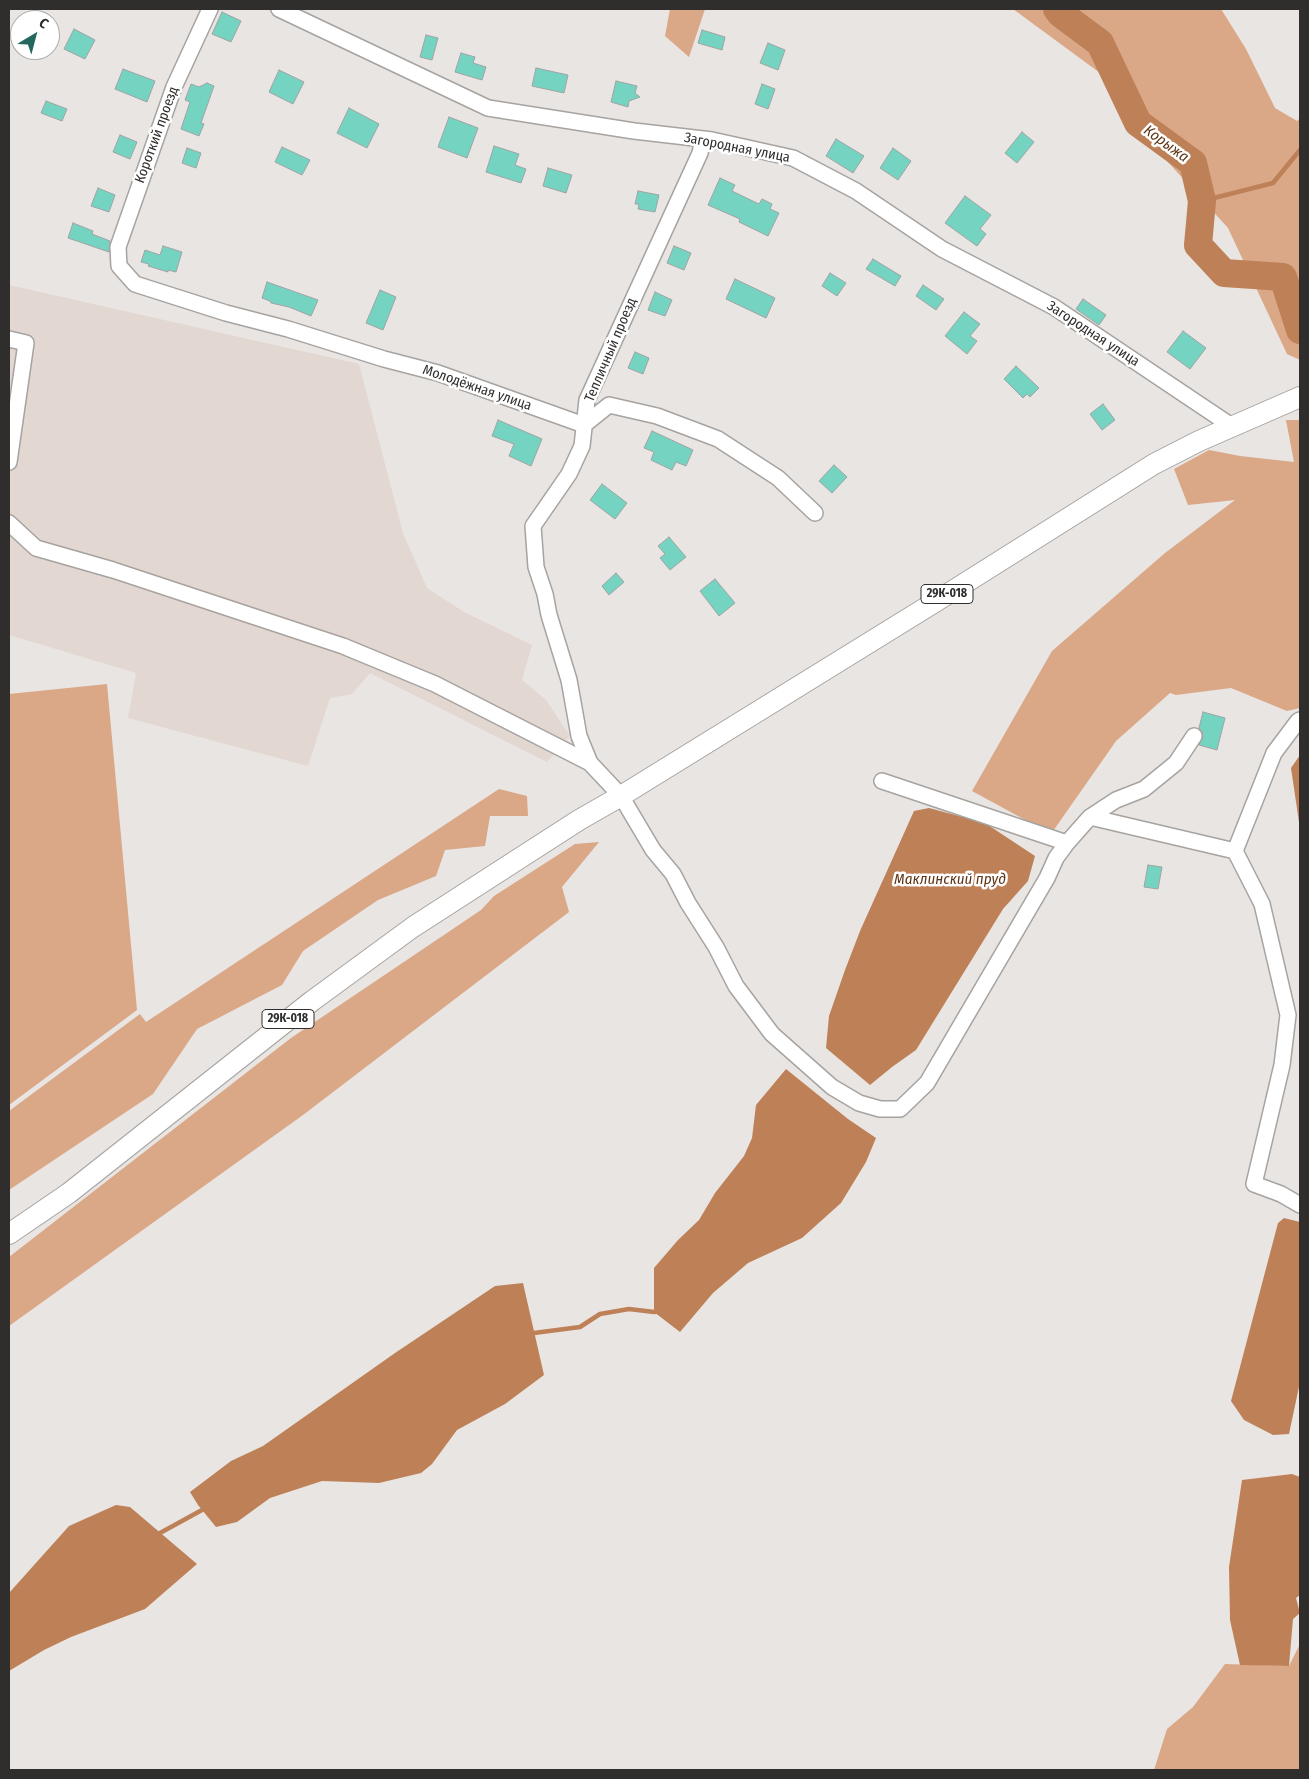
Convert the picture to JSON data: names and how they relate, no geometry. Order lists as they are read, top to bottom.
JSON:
{
  "streets": {
    "main road": ["29К-018"],
    "street": [
      "Короткий проезд",
      "Загородная улица",
      "Тепличный проезд",
      "Молодёжная улица"
    ]
  },
  "crossings": [
    ["Короткий проезд", "Молодёжная улица"],
    ["Загородная улица", "Тепличный проезд"],
    ["Загородная улица", "29К-018"],
    ["Тепличный проезд", "Молодёжная улица"]
  ],
  "water": ["Корыжа", "Маклинский пруд"],
  "north": "top right"
}
